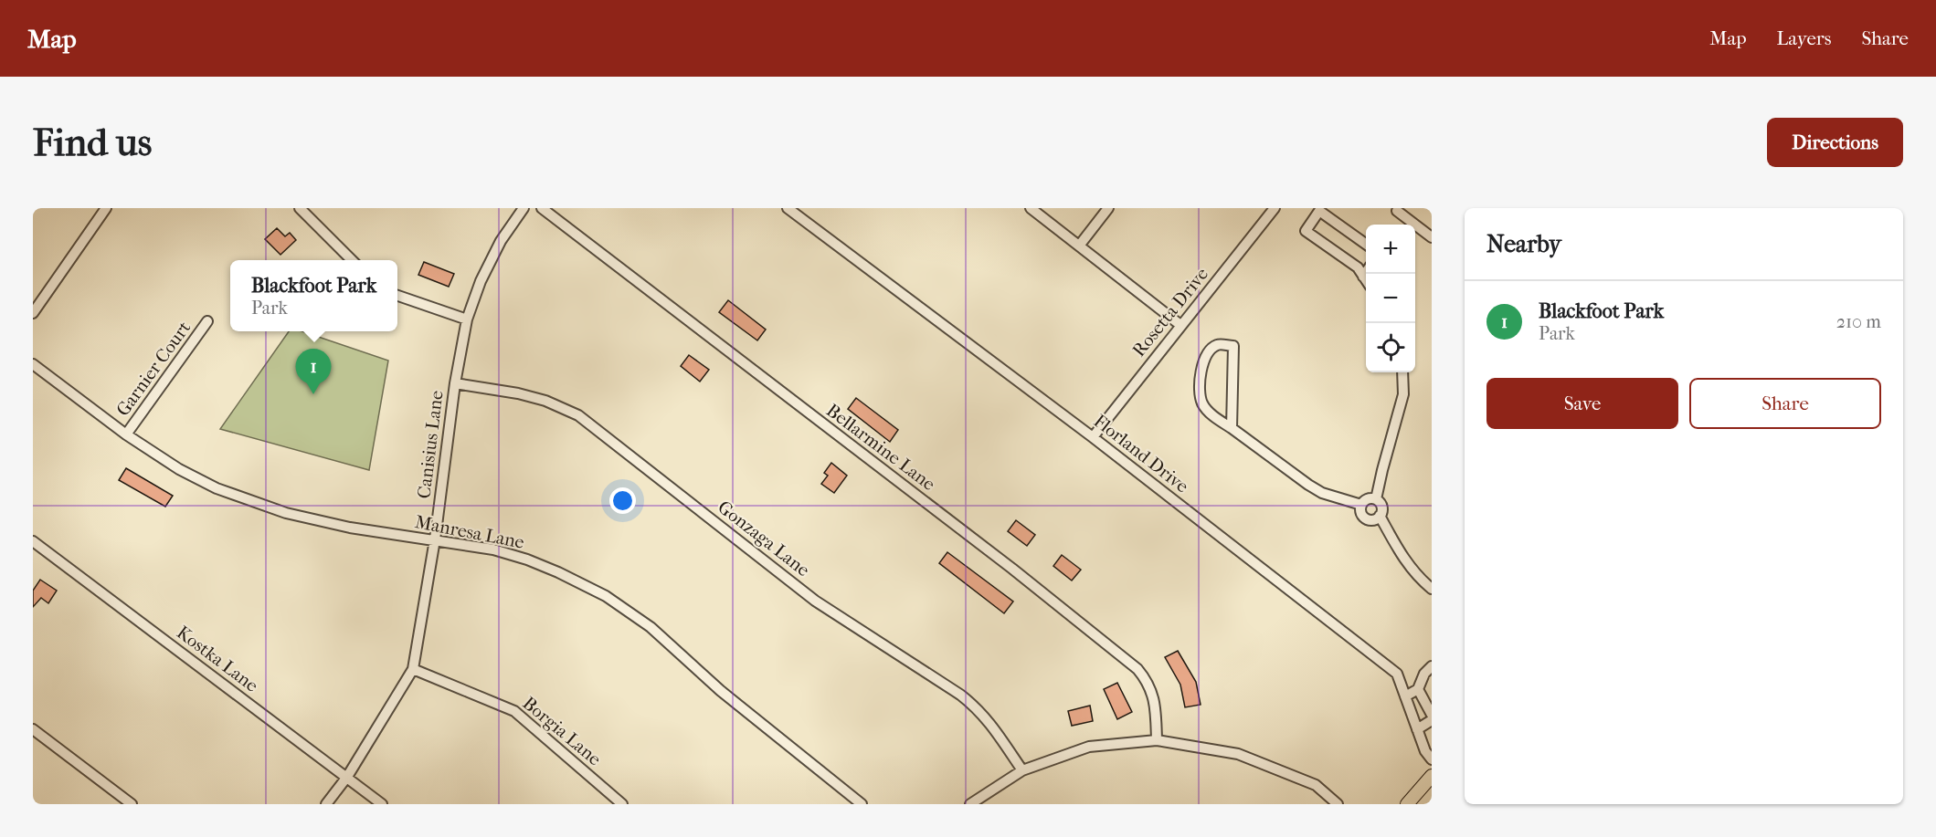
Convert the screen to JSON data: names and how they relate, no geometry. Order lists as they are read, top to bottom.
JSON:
{
  "streets": {
    "street": [
      "Rosetta Drive",
      "Garnier Court",
      "Canisius Lane",
      "Bellarmine Lane",
      "Florland Drive",
      "Manresa Lane",
      "Gonzaga Lane",
      "Kostka Lane",
      "Borgia Lane"
    ]
  },
  "crossings": [
    ["Rosetta Drive", "Florland Drive"],
    ["Garnier Court", "Manresa Lane"],
    ["Canisius Lane", "Manresa Lane"],
    ["Canisius Lane", "Gonzaga Lane"],
    ["Canisius Lane", "Kostka Lane"],
    ["Canisius Lane", "Borgia Lane"]
  ],
  "page": {
    "header": "Map",
    "nav": ["Map", "Layers", "Share"],
    "buttons": [
      "Directions",
      ["Save", "Share"]
    ],
    "title": "Find us",
    "heading": "Nearby",
    "map_buttons": ["+", "−"],
    "popup": ["Blackfoot Park", "Park"],
    "list": [
      {
        "mark": "1",
        "name": "Blackfoot Park",
        "note": "Park",
        "value": "210 m"
      }
    ],
    "pins": "1"
  }
}
